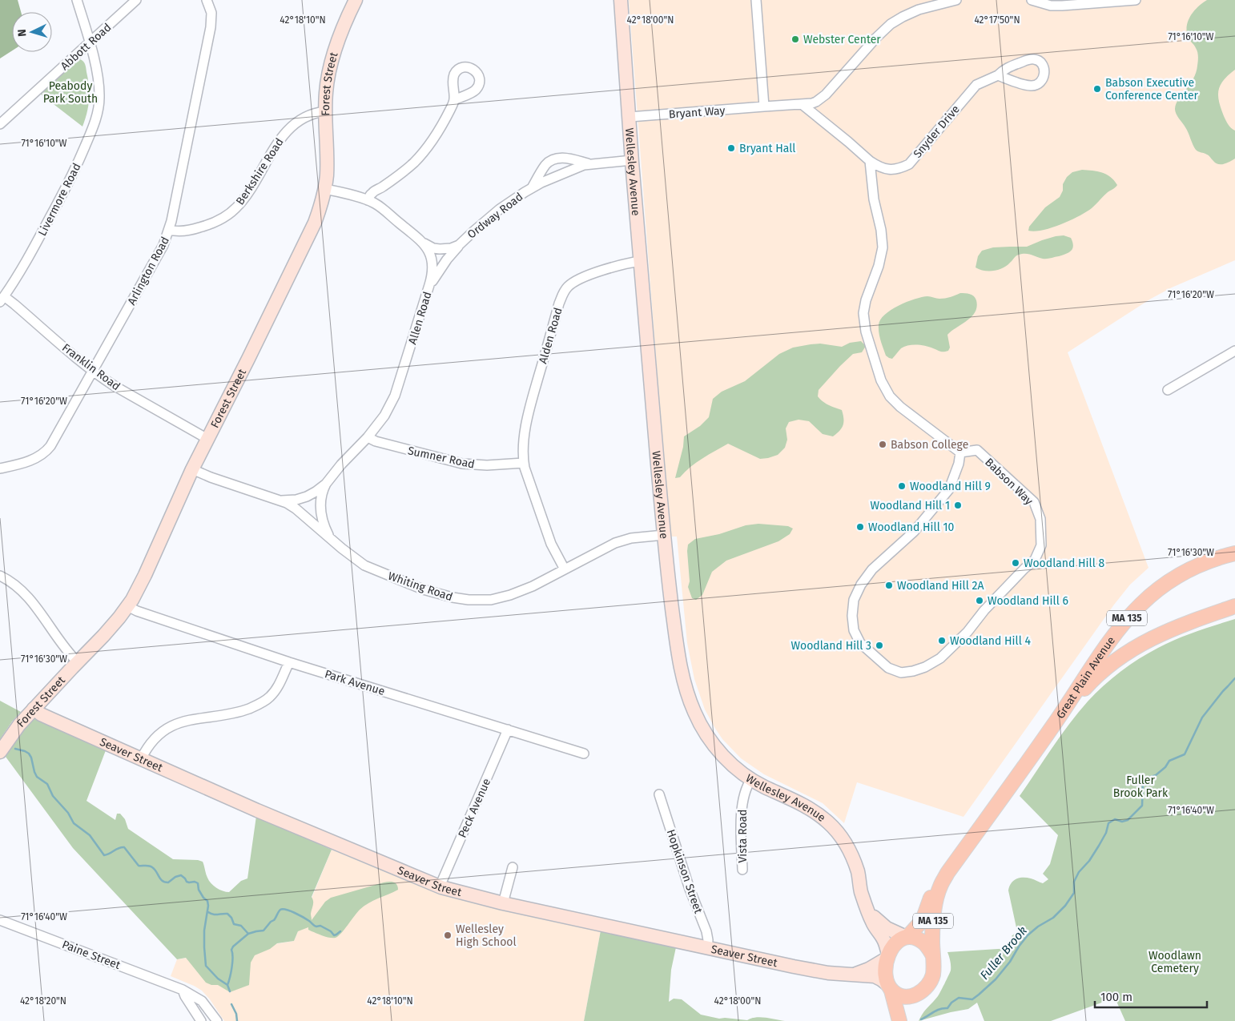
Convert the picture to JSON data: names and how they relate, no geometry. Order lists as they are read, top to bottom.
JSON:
{
  "streets": {
    "main road": ["MA 135", "Great Plain Avenue"],
    "street": [
      "Abbott Road",
      "Forest Street",
      "Bryant Way",
      "Snyder Drive",
      "Berkshire Road",
      "Wellesley Avenue",
      "Livermore Road",
      "Ordway Road",
      "Arlington Road",
      "Allen Road",
      "Alden Road",
      "Franklin Road",
      "Sumner Road",
      "Babson Way",
      "Whiting Road",
      "Park Avenue",
      "Seaver Street",
      "Peck Avenue",
      "Vista Road",
      "Hopkinson Street",
      "Paine Street"
    ]
  },
  "crossings": [
    ["Abbott Road", "Livermore Road"],
    ["Forest Street", "Berkshire Road"],
    ["Forest Street", "Allen Road"],
    ["Forest Street", "Franklin Road"],
    ["Forest Street", "Whiting Road"],
    ["Forest Street", "Park Avenue"],
    ["Forest Street", "Seaver Street"],
    ["Bryant Way", "Snyder Drive"],
    ["Bryant Way", "Wellesley Avenue"],
    ["Berkshire Road", "Arlington Road"],
    ["Wellesley Avenue", "Ordway Road"],
    ["Wellesley Avenue", "Alden Road"],
    ["Wellesley Avenue", "Whiting Road"],
    ["Wellesley Avenue", "MA 135"],
    ["Wellesley Avenue", "Great Plain Avenue"],
    ["Wellesley Avenue", "Seaver Street"],
    ["Wellesley Avenue", "Vista Road"],
    ["Livermore Road", "Franklin Road"],
    ["Ordway Road", "Allen Road"],
    ["Arlington Road", "Franklin Road"],
    ["Allen Road", "Sumner Road"],
    ["Allen Road", "Whiting Road"],
    ["Alden Road", "Sumner Road"],
    ["MA 135", "Great Plain Avenue"],
    ["MA 135", "Seaver Street"],
    ["Great Plain Avenue", "Seaver Street"],
    ["Park Avenue", "Peck Avenue"],
    ["Seaver Street", "Peck Avenue"],
    ["Seaver Street", "Hopkinson Street"]
  ],
  "water": ["Fuller Brook"],
  "parks": ["Peabody Park South", "Fuller Brook Park", "Woodlawn Cemetery"],
  "places": [
    "Webster Center",
    "Babson Executive Conference Center",
    "Bryant Hall",
    "Babson College",
    "Woodland Hill 9",
    "Woodland Hill 1",
    "Woodland Hill 10",
    "Woodland Hill 8",
    "Woodland Hill 2A",
    "Woodland Hill 6",
    "Woodland Hill 4",
    "Woodland Hill 3",
    "Wellesley High School"
  ],
  "scale_bar": "100 m",
  "north": "left",
  "coordinates": [
    "42°18'10\"N",
    "42°18'00\"N",
    "42°17'50\"N",
    "71°16'10\"W",
    "71°16'20\"W",
    "71°16'30\"W",
    "71°16'40\"W",
    "42°18'20\"N"
  ]
}
